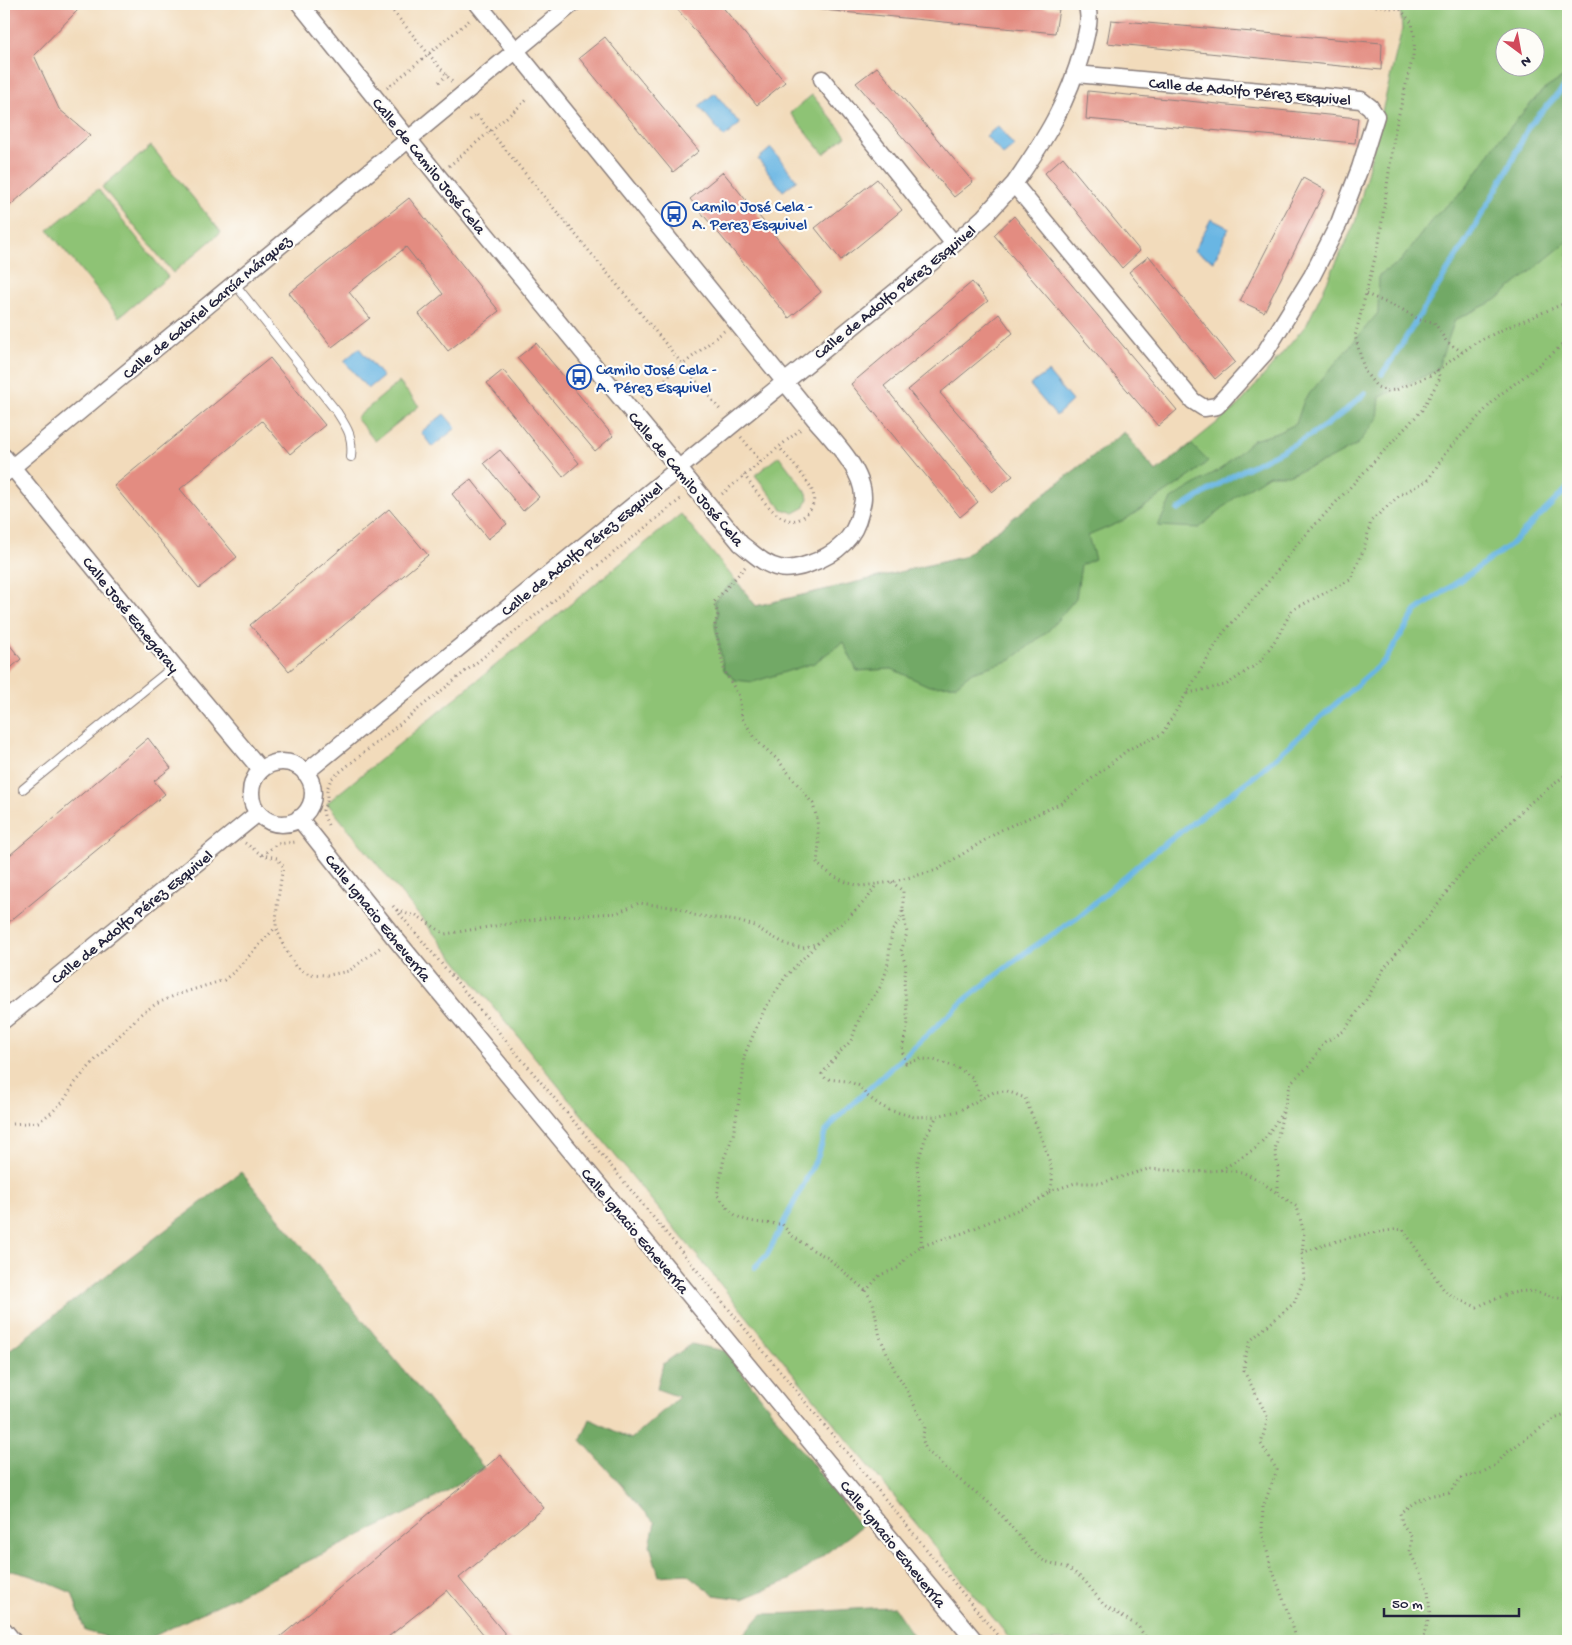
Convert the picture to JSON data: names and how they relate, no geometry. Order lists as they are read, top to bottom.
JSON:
{
  "streets": {
    "street": [
      "Calle de Adolfo Pérez Esquivel",
      "Calle de Camilo José Cela",
      "Calle de Gabriel García Márquez",
      "Calle José Echegaray",
      "Calle Ignacio Echeverría"
    ]
  },
  "crossings": [
    ["Calle de Adolfo Pérez Esquivel", "Calle de Camilo José Cela"],
    ["Calle de Adolfo Pérez Esquivel", "Calle José Echegaray"],
    ["Calle de Adolfo Pérez Esquivel", "Calle Ignacio Echeverría"],
    ["Calle de Camilo José Cela", "Calle de Gabriel García Márquez"],
    ["Calle de Gabriel García Márquez", "Calle José Echegaray"],
    ["Calle José Echegaray", "Calle Ignacio Echeverría"]
  ],
  "places": {
    "bus stop": ["Camilo José Cela - A. Perez Esquivel", "Camilo José Cela - A. Pérez Esquivel"]
  },
  "scale_bar": "50 m",
  "north": "bottom right"
}
